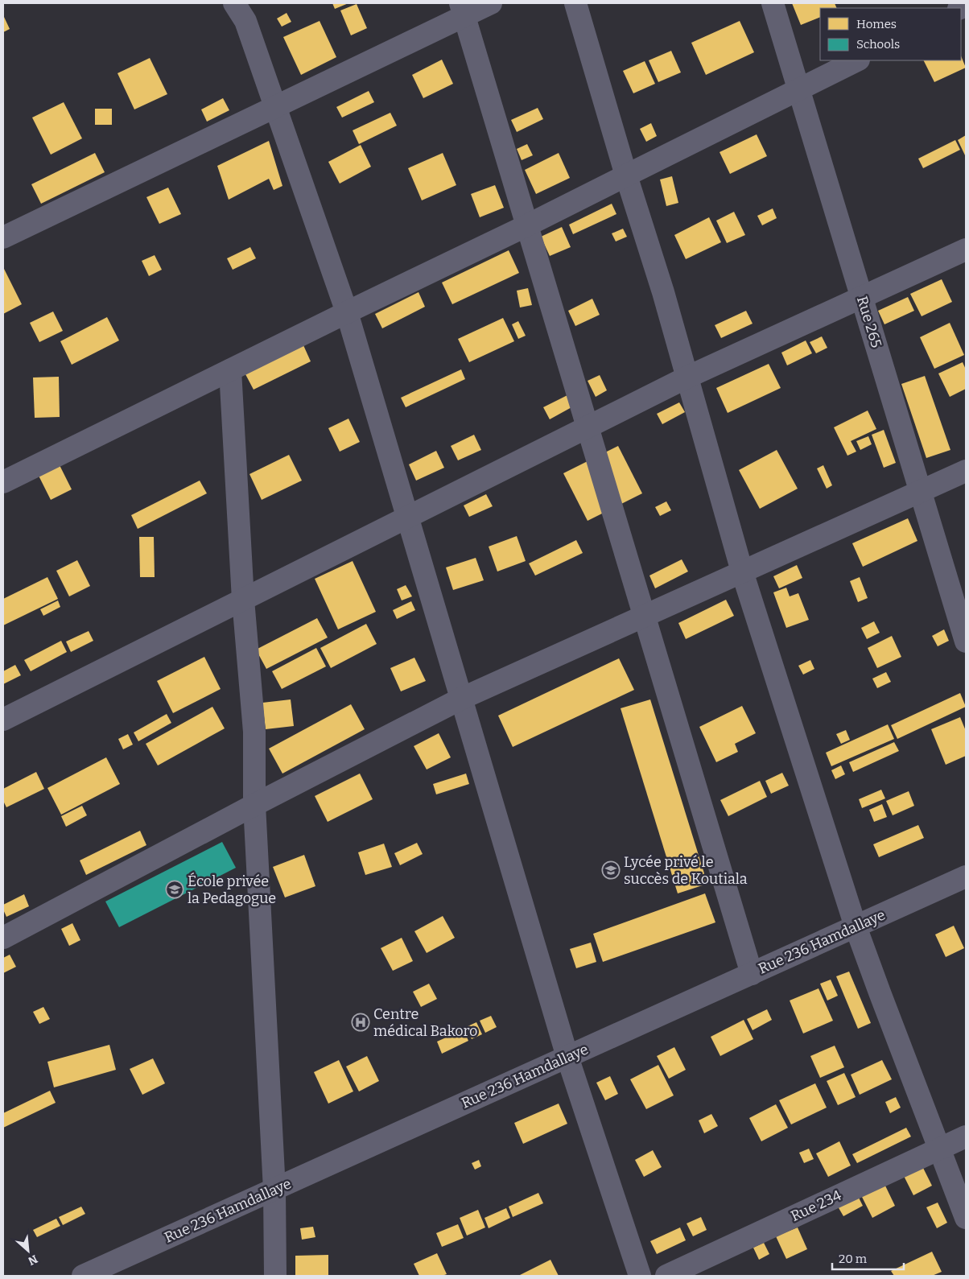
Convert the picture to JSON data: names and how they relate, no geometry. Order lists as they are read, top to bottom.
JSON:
{
  "streets": {
    "street": ["Rue 265", "Rue 236 Hamdallaye", "Rue 234"]
  },
  "places": {
    "school or university": ["Lycée privé le succès de Koutiala", "École privée la Pedagogue"],
    "hospital": ["Centre médical Bakoro"]
  },
  "legend": ["Homes", "Schools"],
  "scale_bar": "20 m",
  "north": "bottom right"
}
